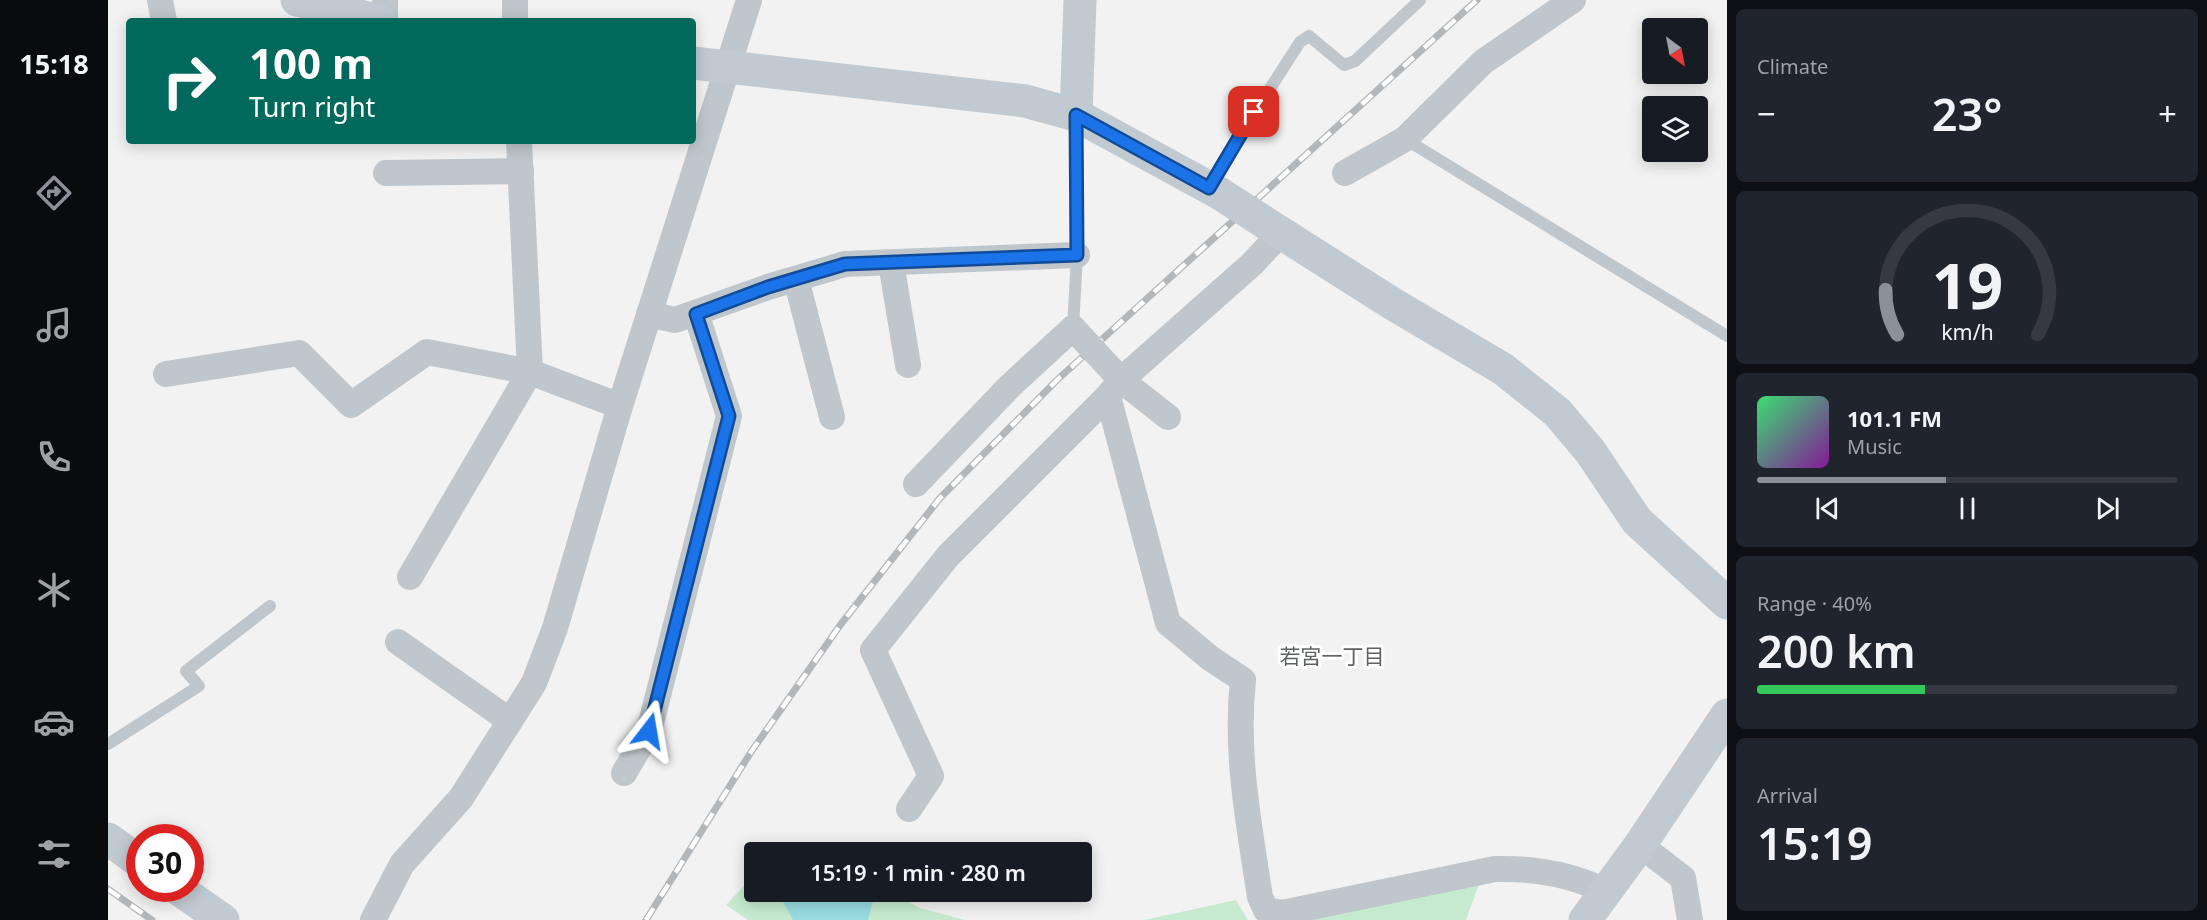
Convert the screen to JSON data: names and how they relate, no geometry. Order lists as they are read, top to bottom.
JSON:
{
  "districts": ["若宮一丁目"],
  "north": "bottom right",
  "page": {
    "tabs": "15:18",
    "tile": [
      "Climate",
      ["Range · 40%", "200 km"],
      ["Arrival", "15:19"]
    ],
    "turn": ["100 m", "Turn right"],
    "heat": ["−", "23°", "+"],
    "song": ["101.1 FM", "Music"],
    "limit": "30",
    "trip": "15:19 · 1 min · 280 m",
    "gauge": ["19", "km/h"]
  }
}
